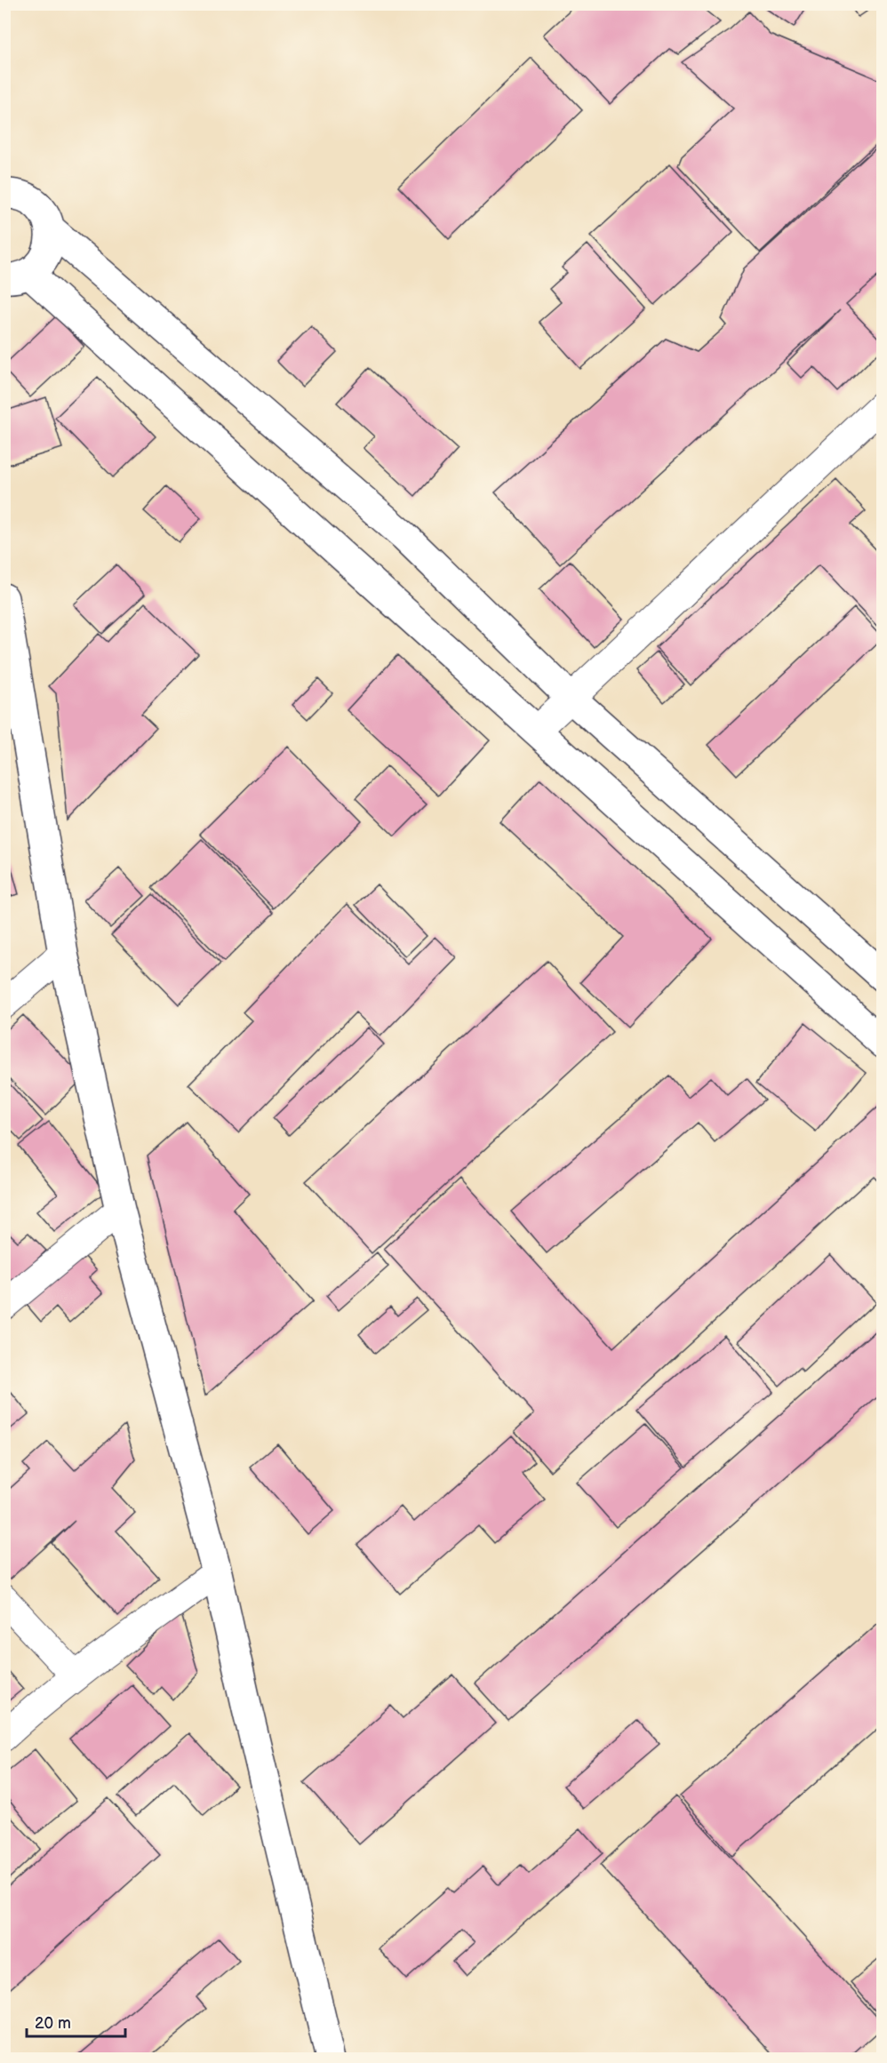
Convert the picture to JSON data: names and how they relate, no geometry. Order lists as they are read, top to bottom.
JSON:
{
  "scale_bar": "20 m"
}
